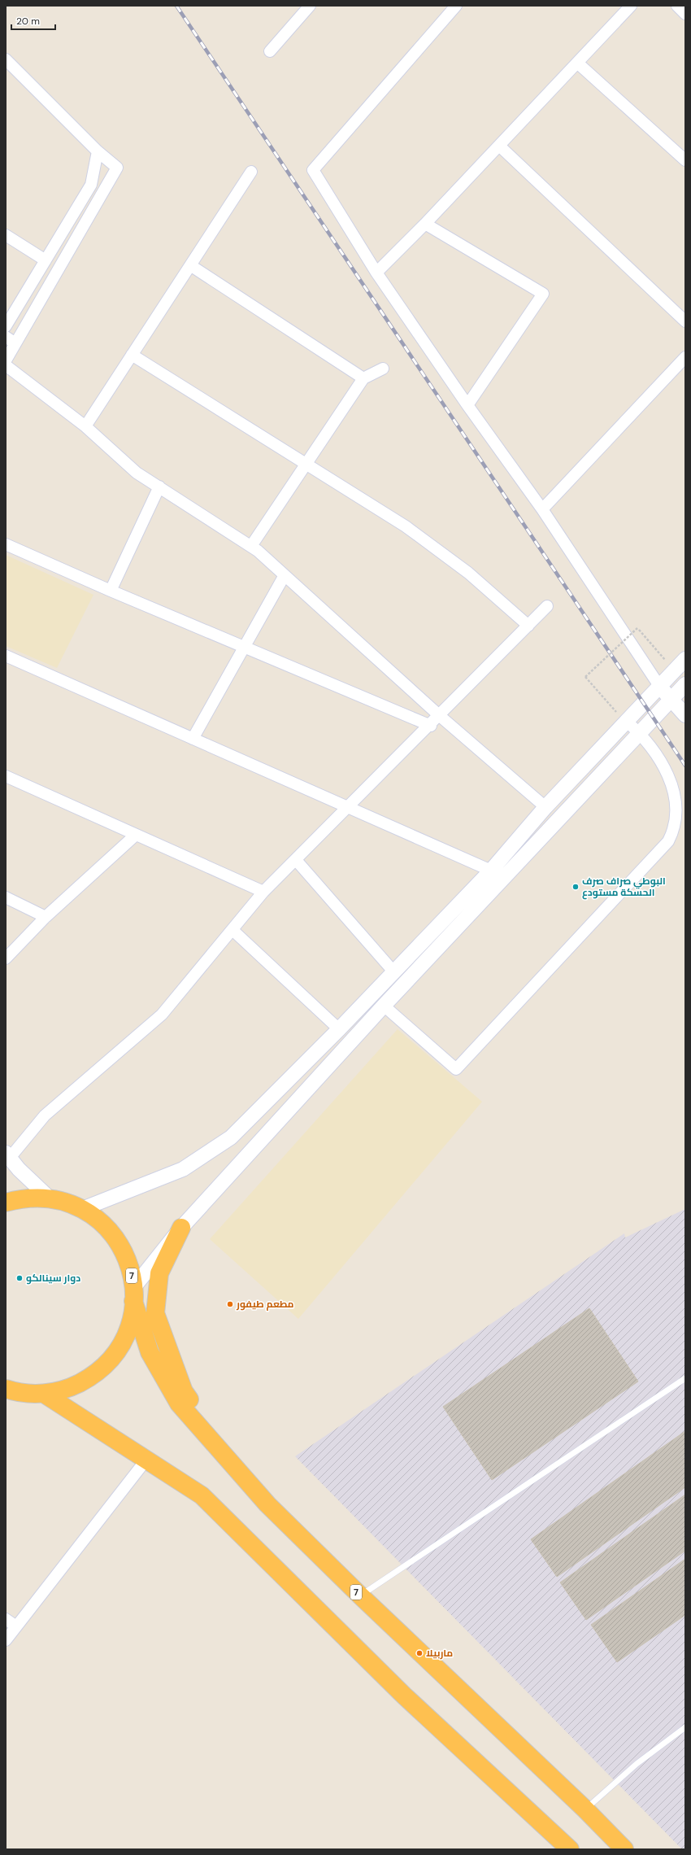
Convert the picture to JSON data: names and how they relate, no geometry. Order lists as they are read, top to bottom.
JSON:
{
  "streets": {
    "highway": ["7"]
  },
  "places": [
    "البوطي صراف صرف الحسكة مستودع",
    "دوار سينالكو",
    "مطعم طيفور",
    "ماربيلا"
  ],
  "scale_bar": "20 m"
}
